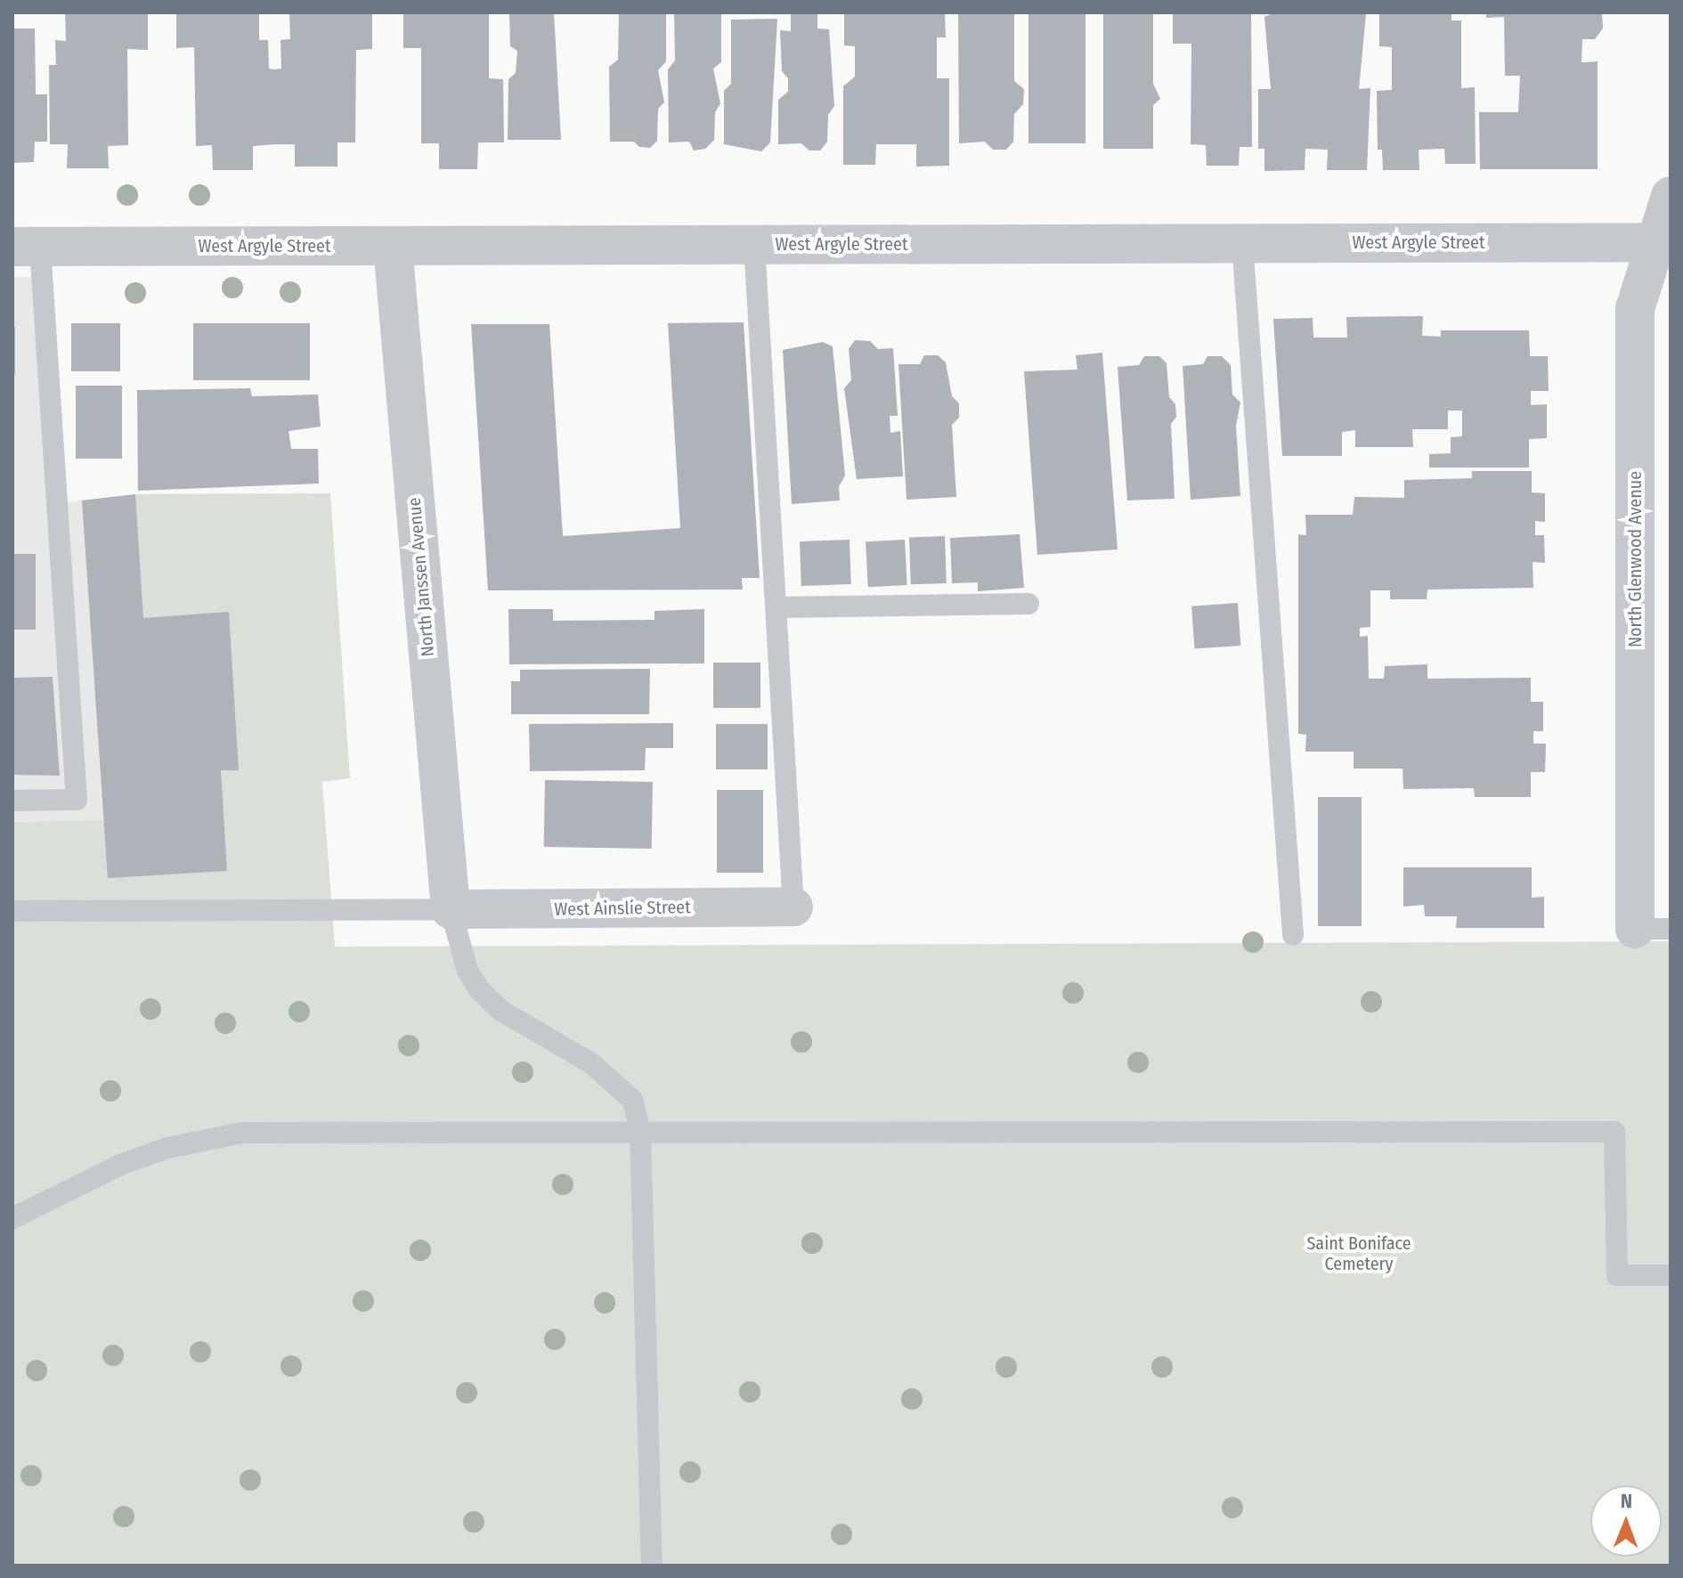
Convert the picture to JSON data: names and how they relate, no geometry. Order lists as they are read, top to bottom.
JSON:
{
  "streets": {
    "street": [
      "West Argyle Street",
      "North Glenwood Avenue",
      "North Janssen Avenue",
      "West Ainslie Street"
    ]
  },
  "crossings": [
    ["West Argyle Street", "North Glenwood Avenue"],
    ["West Argyle Street", "North Janssen Avenue"],
    ["North Janssen Avenue", "West Ainslie Street"]
  ],
  "parks": ["Saint Boniface Cemetery"],
  "north": "top"
}
